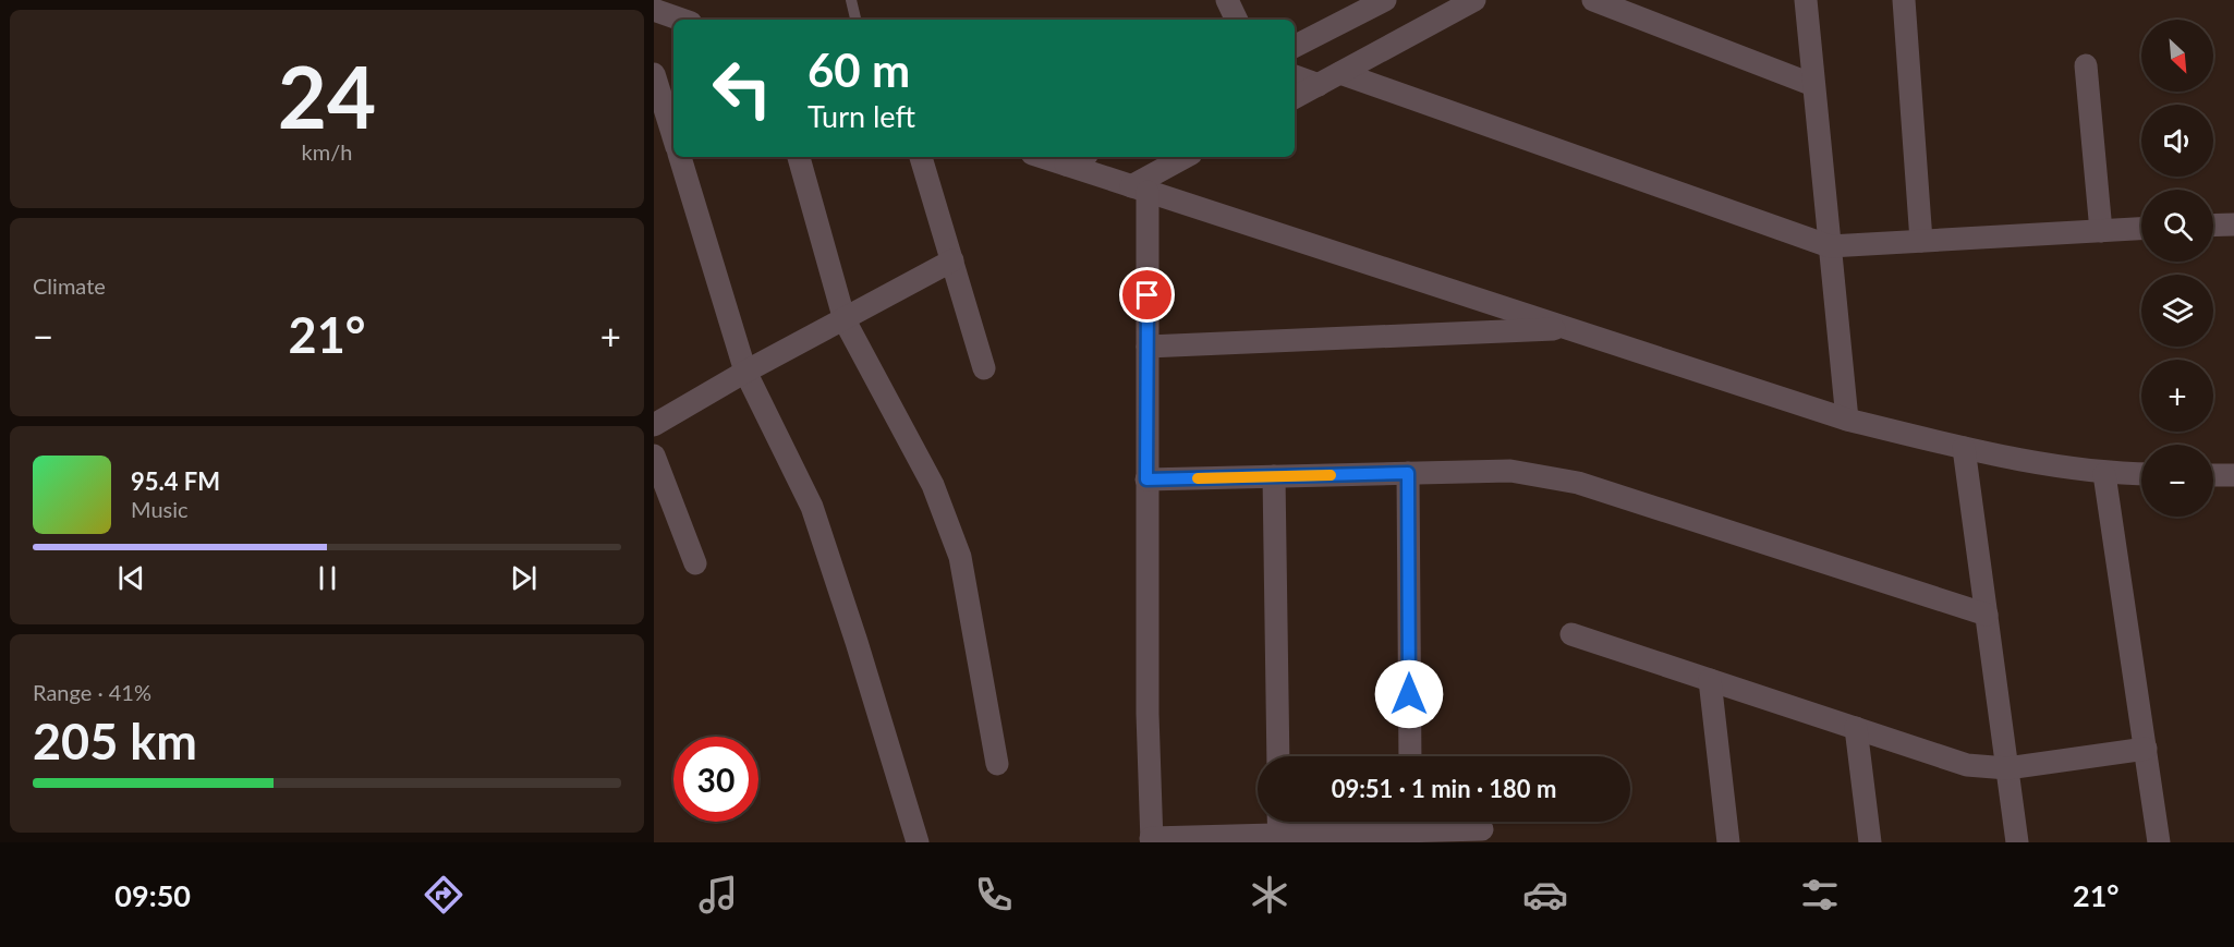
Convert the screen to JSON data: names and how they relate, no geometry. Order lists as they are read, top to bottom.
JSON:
{
  "north": "bottom right",
  "page": {
    "tile": [
      ["24", "km/h"],
      "Climate",
      ["Range · 41%", "205 km"]
    ],
    "map_buttons": ["+", "−"],
    "turn": ["60 m", "Turn left"],
    "heat": ["−", "21°", "+"],
    "song": ["95.4 FM", "Music"],
    "limit": "30",
    "trip": "09:51 · 1 min · 180 m",
    "tabs": ["09:50", "21°"]
  }
}
